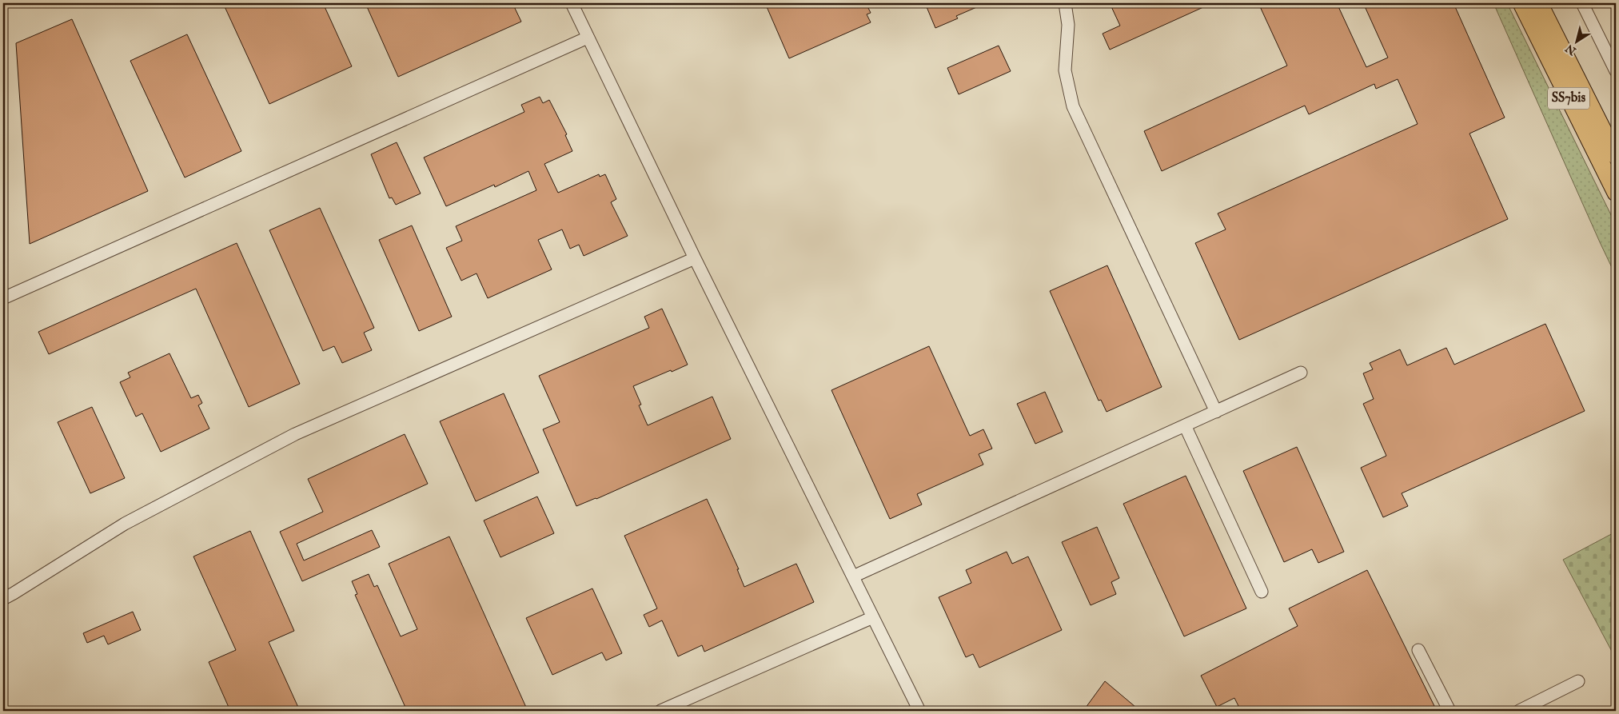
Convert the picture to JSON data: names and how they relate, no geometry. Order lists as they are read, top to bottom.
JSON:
{
  "streets": {
    "highway": ["SS7bis"]
  },
  "north": "bottom left"
}
